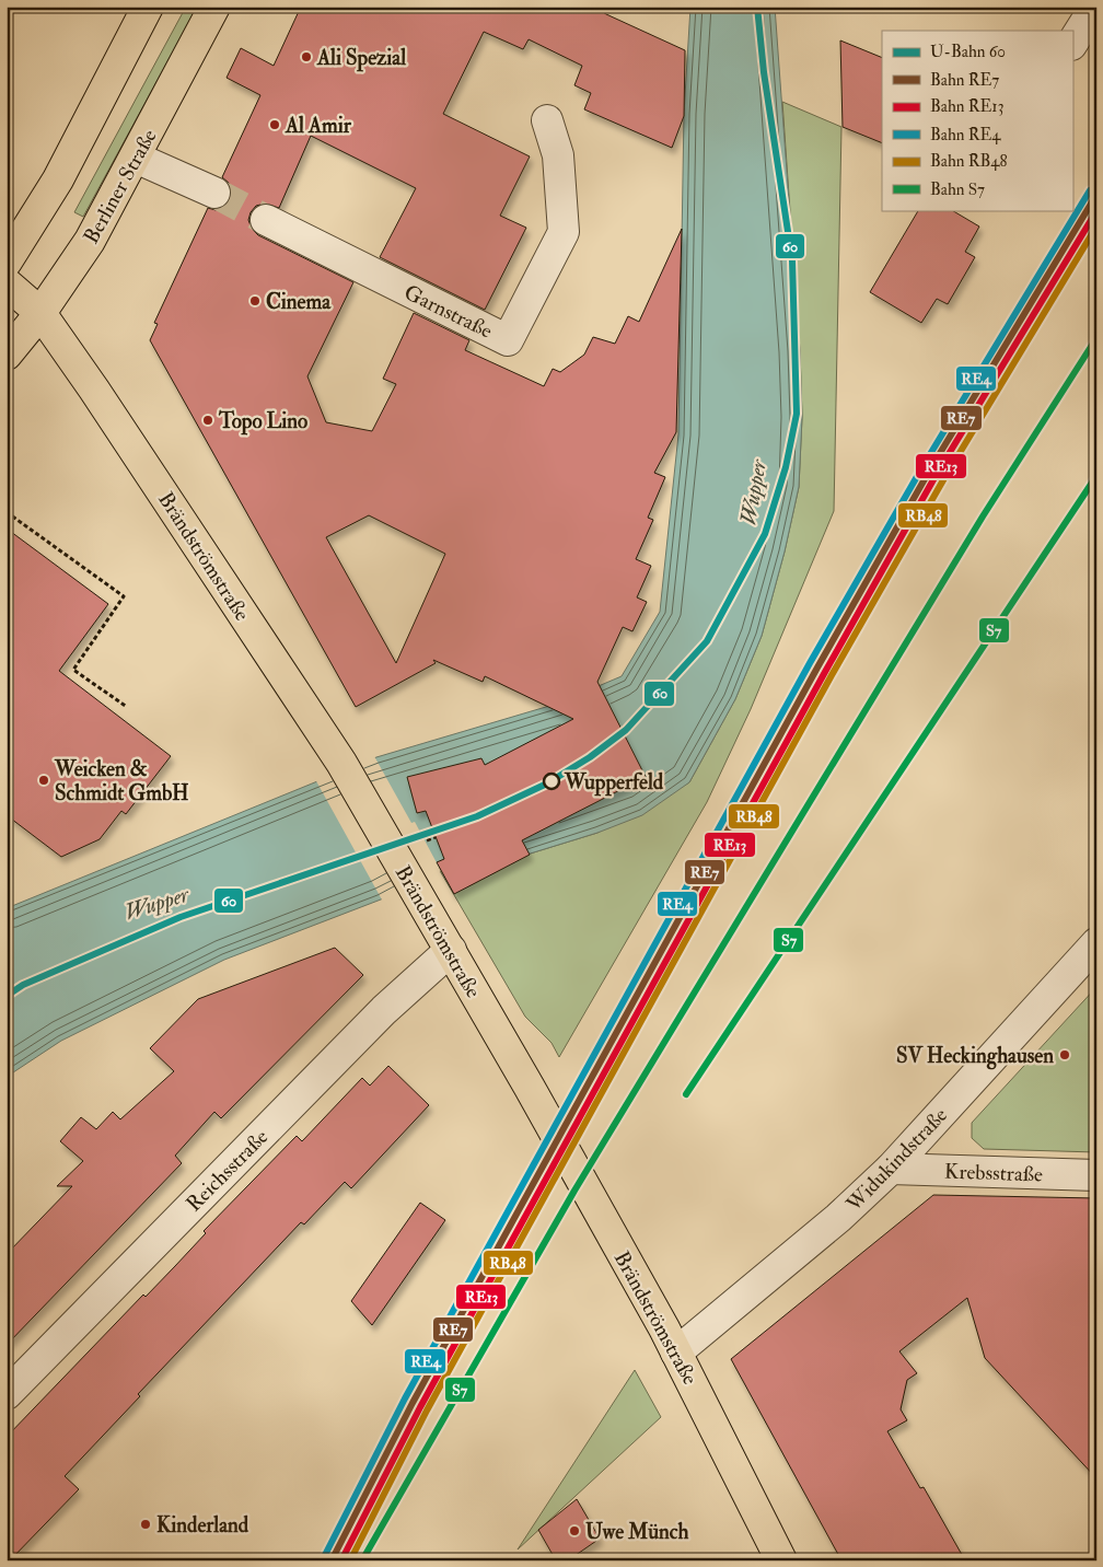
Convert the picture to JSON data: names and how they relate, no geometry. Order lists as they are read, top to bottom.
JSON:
{
  "streets": {
    "main road": ["Berliner Straße", "Brändströmstraße"],
    "street": [
      "Garnstraße",
      "Widukindstraße",
      "Reichsstraße",
      "Krebsstraße"
    ]
  },
  "crossings": [
    ["Berliner Straße", "Brändströmstraße"],
    ["Brändströmstraße", "Widukindstraße"],
    ["Brändströmstraße", "Reichsstraße"],
    ["Widukindstraße", "Krebsstraße"]
  ],
  "water": ["Wupper"],
  "places": [
    "Ali Spezial",
    "Al Amir",
    "Cinema",
    "Topo Lino",
    "Weicken & Schmidt GmbH",
    "Wupperfeld",
    "SV Heckinghausen",
    "Kinderland",
    "Uwe Münch"
  ],
  "lines": [
    "metro line 60",
    "rail line RE4",
    "rail line RE7",
    "rail line RE13",
    "rail line RB48",
    "rail line S7"
  ],
  "legend": [
    "U-Bahn 60",
    "Bahn RE7",
    "Bahn RE13",
    "Bahn RE4",
    "Bahn RB48",
    "Bahn S7"
  ]
}
